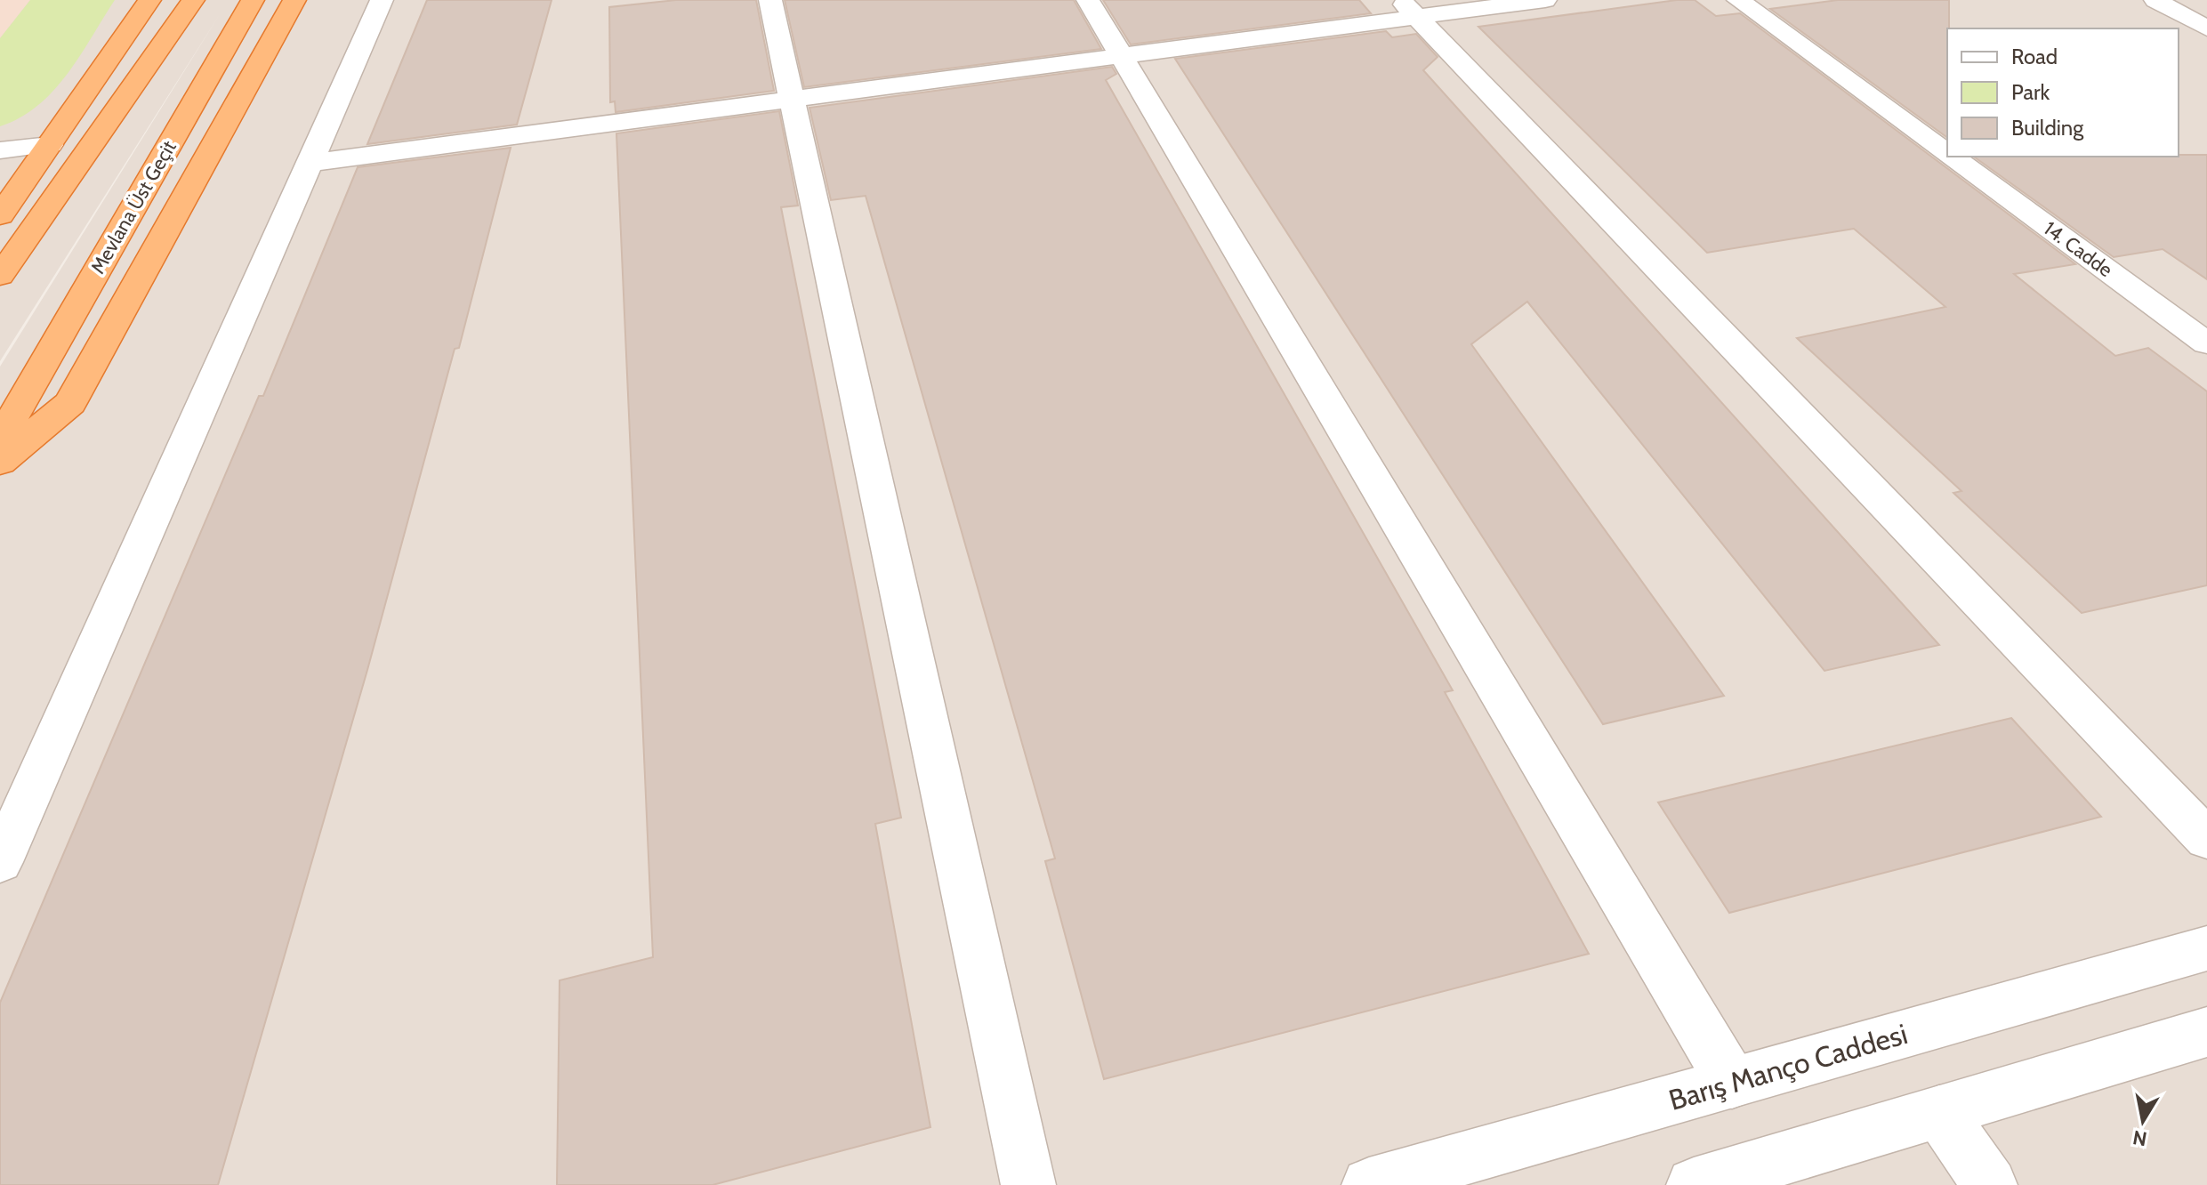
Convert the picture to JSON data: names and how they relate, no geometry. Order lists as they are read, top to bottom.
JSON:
{
  "streets": {
    "highway": ["Mevlana Üst Geçit"],
    "street": ["14. Cadde", "Barış Manço Caddesi"]
  },
  "legend": ["Road", "Park", "Building"],
  "north": "bottom"
}
